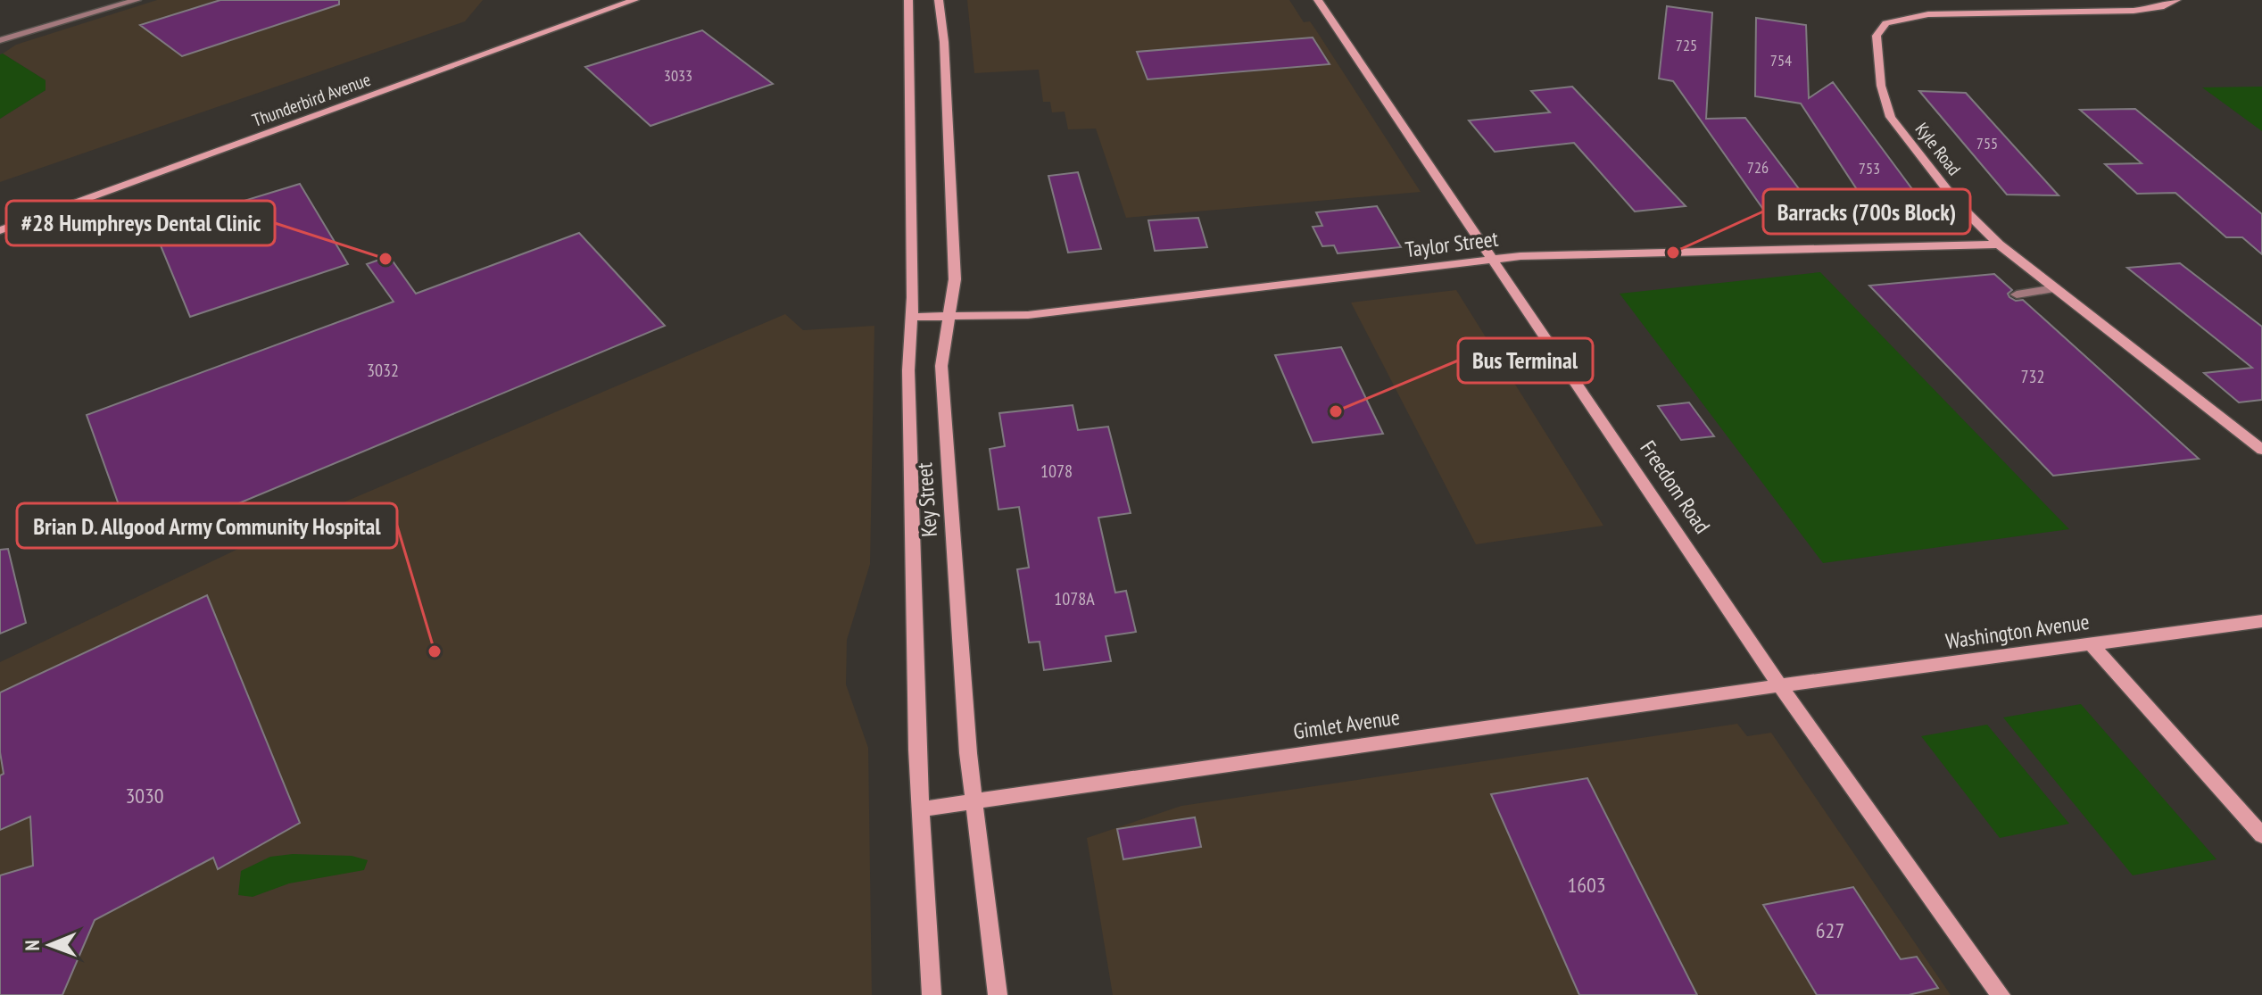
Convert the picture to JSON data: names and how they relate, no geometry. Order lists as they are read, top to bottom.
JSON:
{
  "streets": {
    "street": [
      "Thunderbird Avenue",
      "Kyle Road",
      "Taylor Street",
      "Freedom Road",
      "Key Street",
      "Washington Avenue",
      "Gimlet Avenue"
    ]
  },
  "crossings": [
    ["Kyle Road", "Taylor Street"],
    ["Taylor Street", "Freedom Road"],
    ["Taylor Street", "Key Street"],
    ["Freedom Road", "Washington Avenue"],
    ["Freedom Road", "Gimlet Avenue"],
    ["Key Street", "Gimlet Avenue"],
    ["Washington Avenue", "Gimlet Avenue"]
  ],
  "places": [
    "Barracks (700s Block)",
    "#28 Humphreys Dental Clinic",
    "Bus Terminal",
    "Brian D. Allgood Army Community Hospital"
  ],
  "house_numbers": [
    "725",
    "754",
    "3033",
    "755",
    "726",
    "753",
    "3032",
    "732",
    "1078",
    "1078A",
    "3030",
    "1603",
    "627"
  ],
  "north": "left"
}
